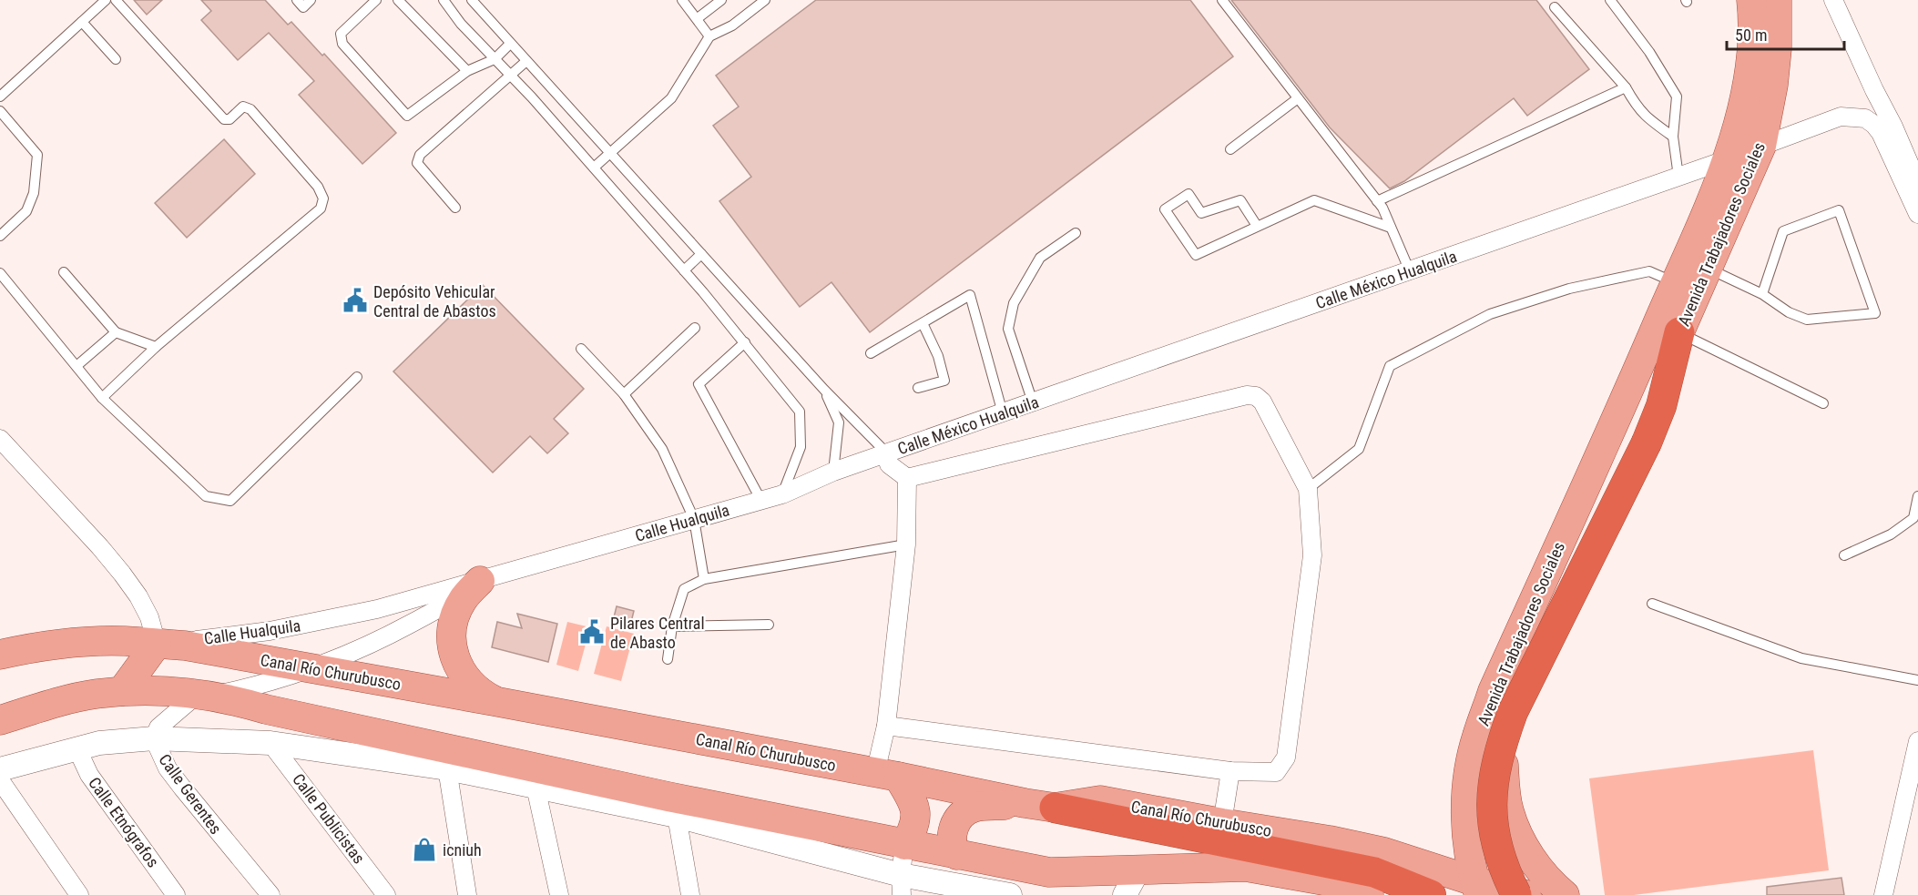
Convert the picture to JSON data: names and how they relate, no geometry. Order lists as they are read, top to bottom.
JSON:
{
  "streets": {
    "main road": ["Avenida Trabajadores Sociales", "Canal Río Churubusco"],
    "street": [
      "Calle México Hualquila",
      "Calle Hualquila",
      "Calle Gerentes",
      "Calle Publicistas",
      "Calle Etnógrafos"
    ]
  },
  "crossings": [
    ["Avenida Trabajadores Sociales", "Calle México Hualquila"],
    ["Avenida Trabajadores Sociales", "Canal Río Churubusco"],
    ["Calle México Hualquila", "Calle Hualquila"],
    ["Calle Hualquila", "Canal Río Churubusco"],
    ["Calle Hualquila", "Calle Gerentes"]
  ],
  "places": {
    "public building": ["Depósito Vehicular Central de Abastos", "Pilares Central de Abasto"],
    "shop": ["icniuh"]
  },
  "scale_bar": "50 m"
}
